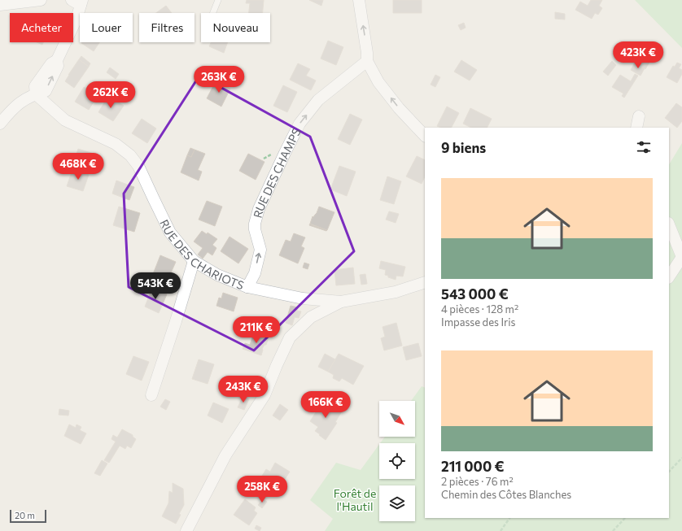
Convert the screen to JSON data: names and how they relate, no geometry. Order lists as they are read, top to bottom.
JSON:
{
  "streets": {
    "street": ["RUE DES CHAMPS", "RUE DES CHARIOTS"]
  },
  "crossings": [
    ["RUE DES CHAMPS", "RUE DES CHARIOTS"]
  ],
  "one_way": ["RUE DES CHAMPS"],
  "parks": ["Forêt de l'Hautil"],
  "scale_bar": "20 m",
  "north": "bottom right",
  "page": {
    "chip": [
      "Acheter",
      "Louer",
      "Filtres",
      "Nouveau"
    ],
    "price": [
      "423K €",
      "263K €",
      "262K €",
      "468K €",
      "543K €",
      "211K €",
      "243K €",
      "166K €",
      "258K €"
    ],
    "heading": "9 biens",
    "list": [
      {
        "name": "543 000 €",
        "note": "4 pièces · 128 m² · Impasse des Iris"
      },
      {
        "name": "211 000 €",
        "note": "2 pièces · 76 m² · Chemin des Côtes Blanches"
      }
    ],
    "scale": "20 m"
  }
}
